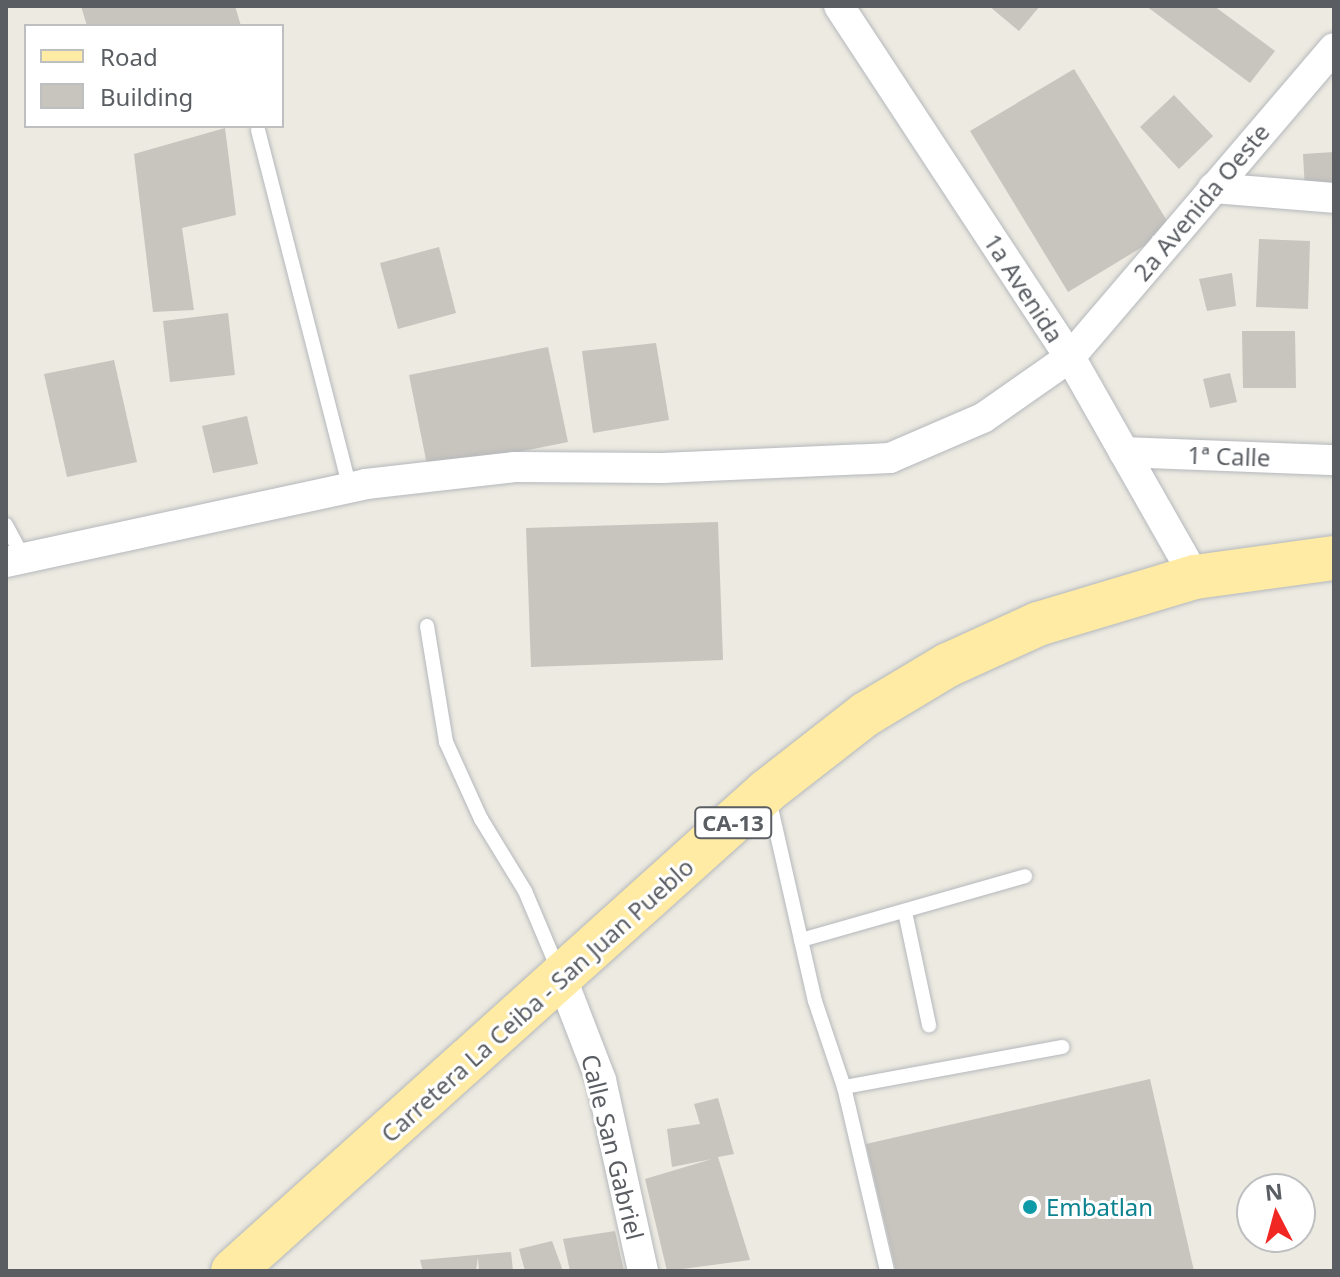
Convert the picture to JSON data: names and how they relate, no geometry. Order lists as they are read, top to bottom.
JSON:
{
  "streets": {
    "main road": ["CA-13", "Carretera La Ceiba - San Juan Pueblo"],
    "street": [
      "2a Avenida Oeste",
      "1a Avenida",
      "1ª Calle",
      "Calle San Gabriel"
    ]
  },
  "crossings": [
    ["2a Avenida Oeste", "1a Avenida"],
    ["1a Avenida", "1ª Calle"],
    ["1a Avenida", "Carretera La Ceiba - San Juan Pueblo"],
    ["Carretera La Ceiba - San Juan Pueblo", "Calle San Gabriel"]
  ],
  "places": ["Embatlan"],
  "legend": ["Road", "Building"],
  "north": "top"
}
